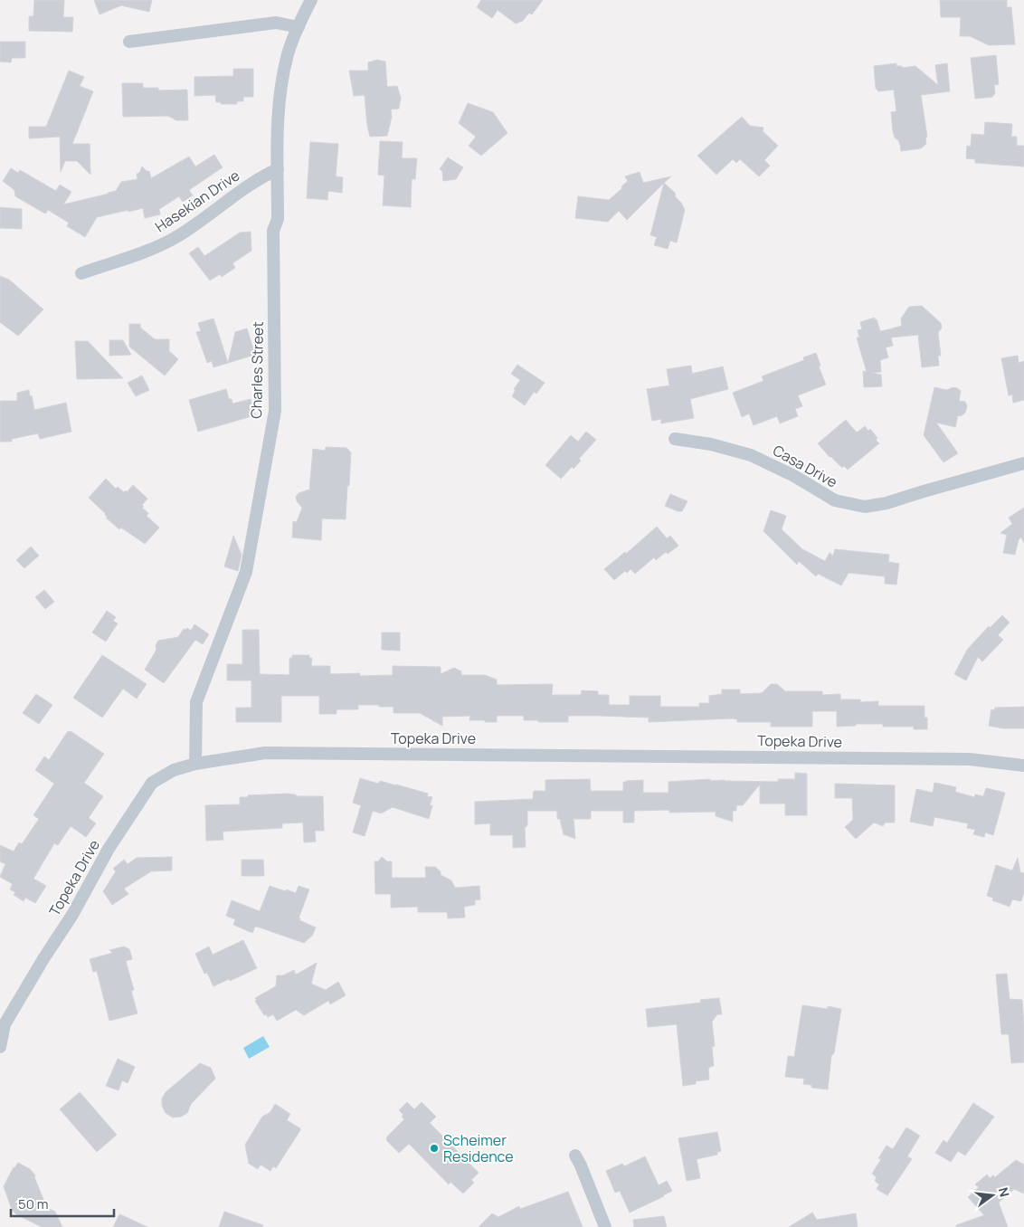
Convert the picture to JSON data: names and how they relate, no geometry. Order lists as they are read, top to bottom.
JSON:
{
  "streets": {
    "street": [
      "Hasekian Drive",
      "Charles Street",
      "Casa Drive",
      "Topeka Drive"
    ]
  },
  "crossings": [
    ["Hasekian Drive", "Charles Street"],
    ["Charles Street", "Topeka Drive"]
  ],
  "places": ["Scheimer Residence"],
  "scale_bar": "50 m",
  "north": "right"
}
